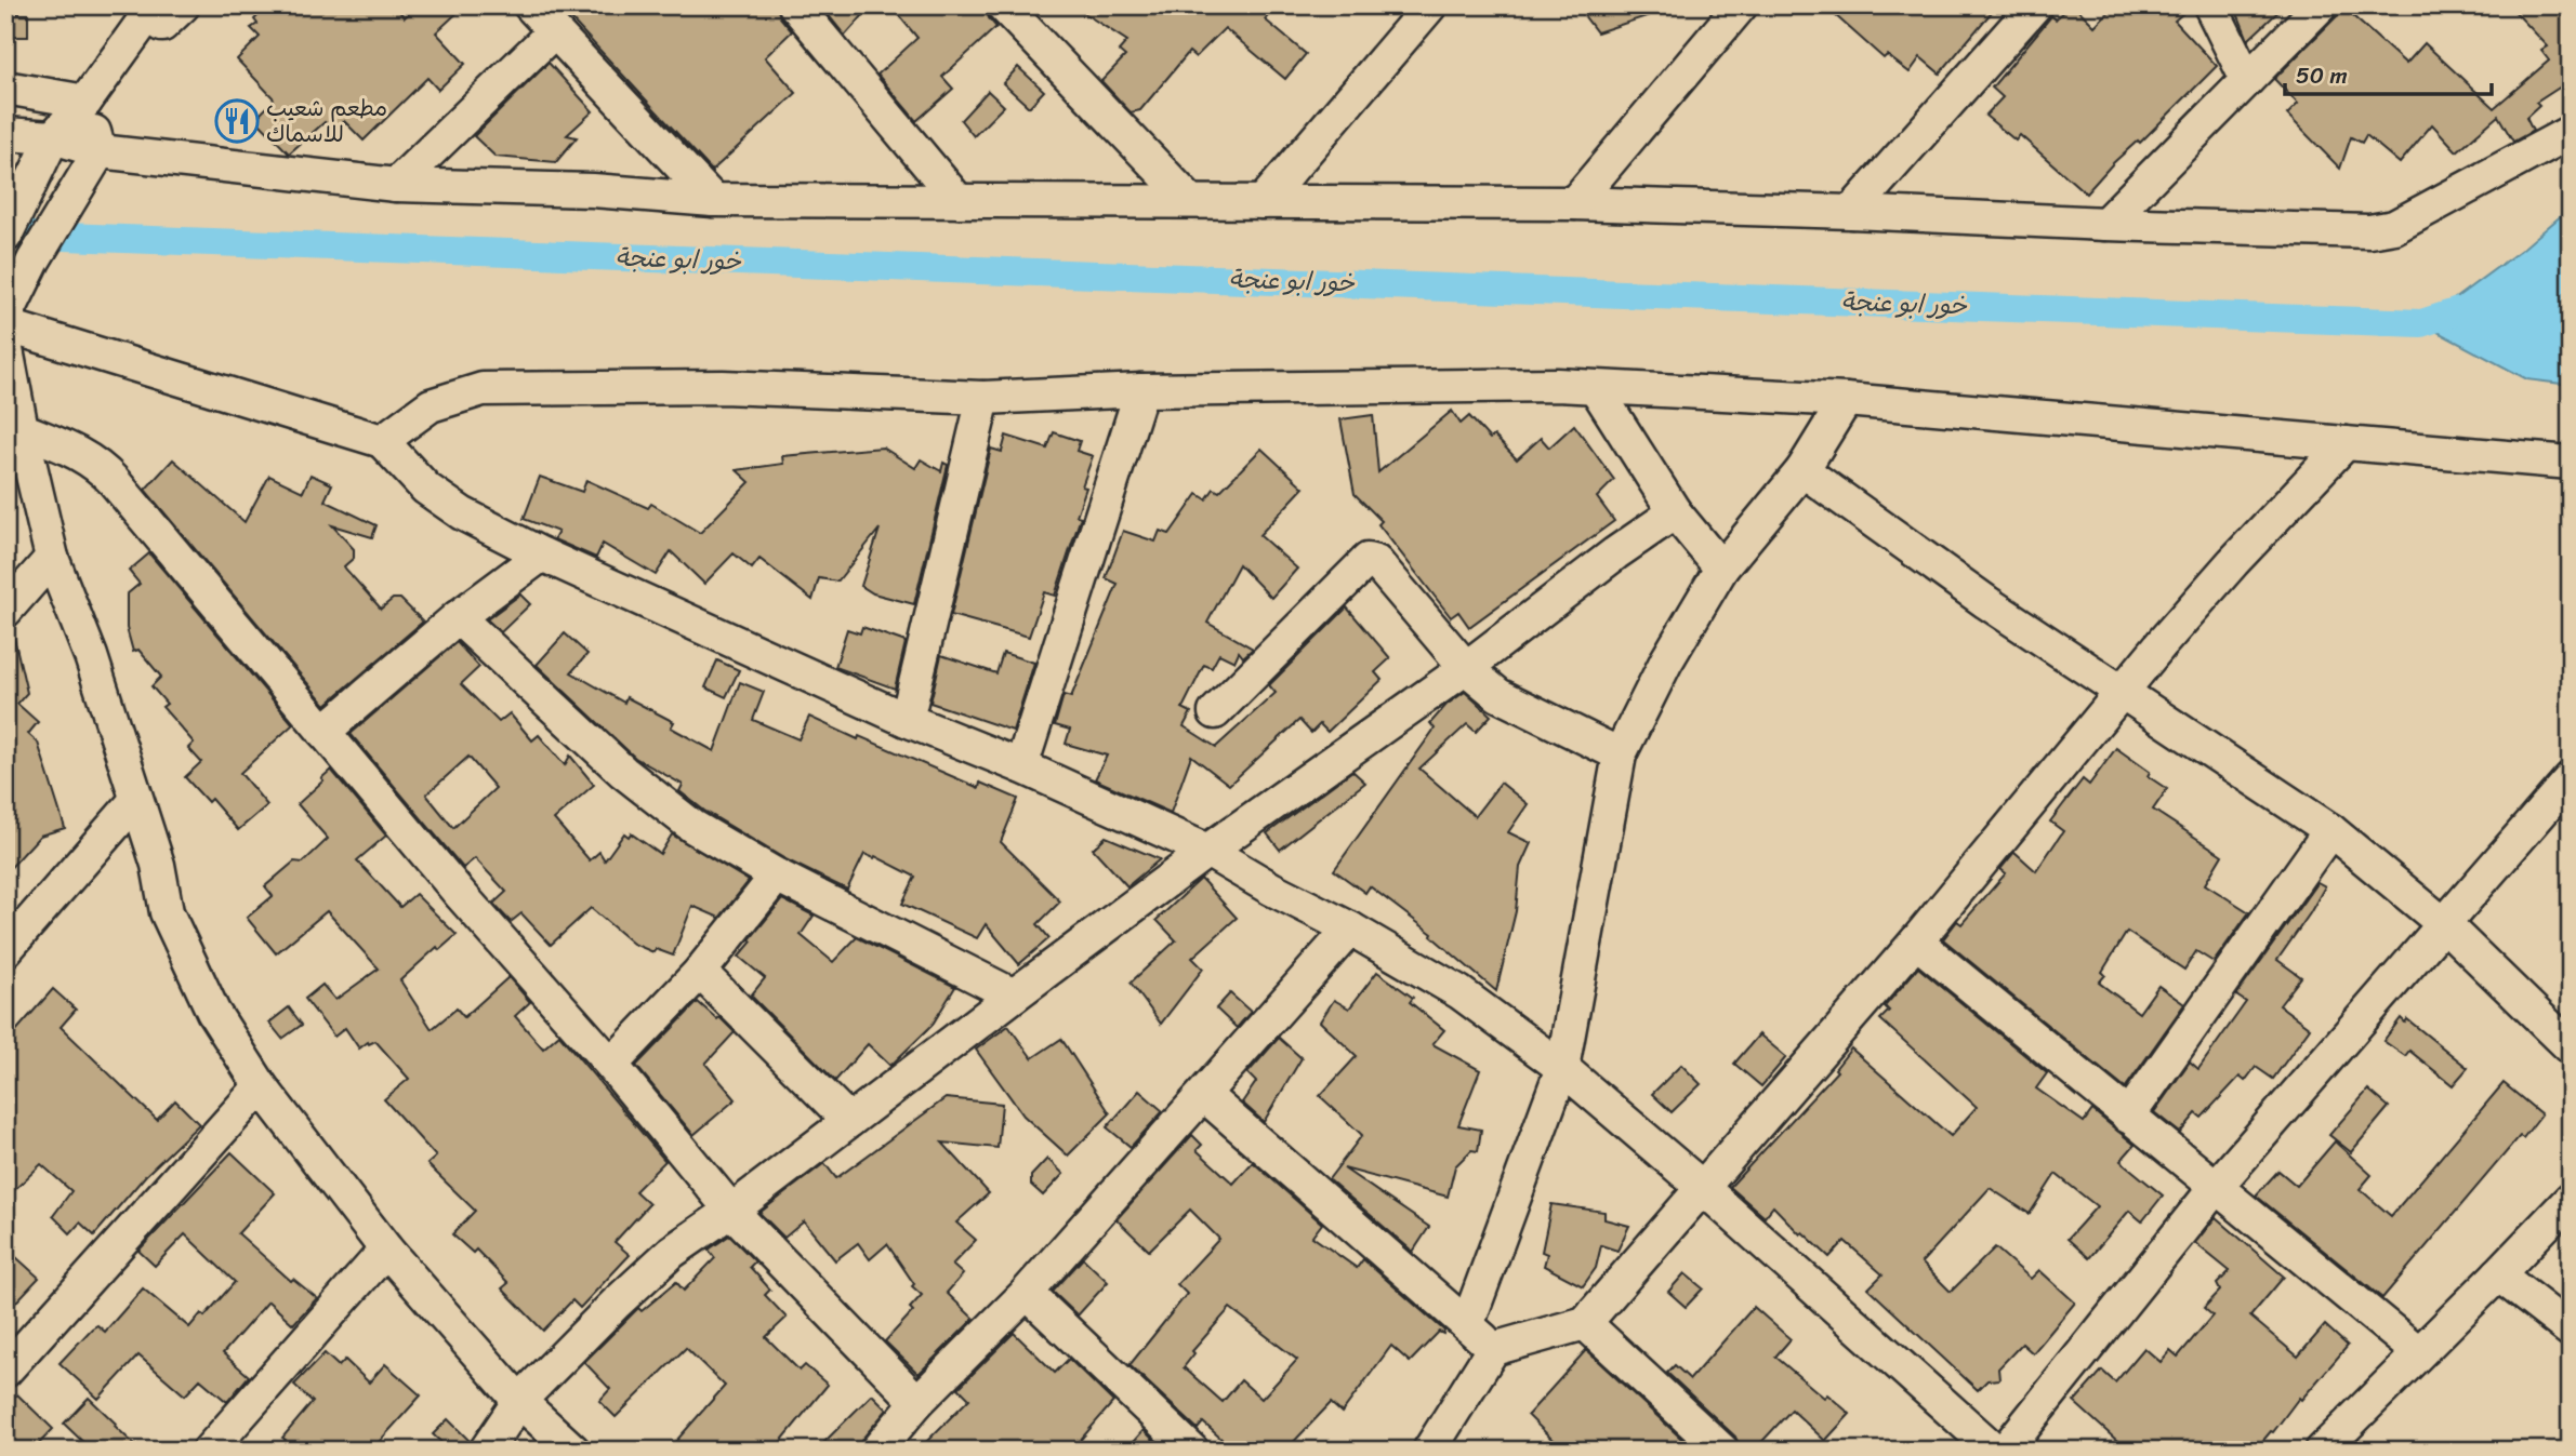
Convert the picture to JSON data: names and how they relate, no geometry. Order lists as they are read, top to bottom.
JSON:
{
  "water": ["خور ابو عنجة"],
  "places": {
    "restaurant": ["مطعم شعيب للاسماك"]
  },
  "scale_bar": "50 m"
}
